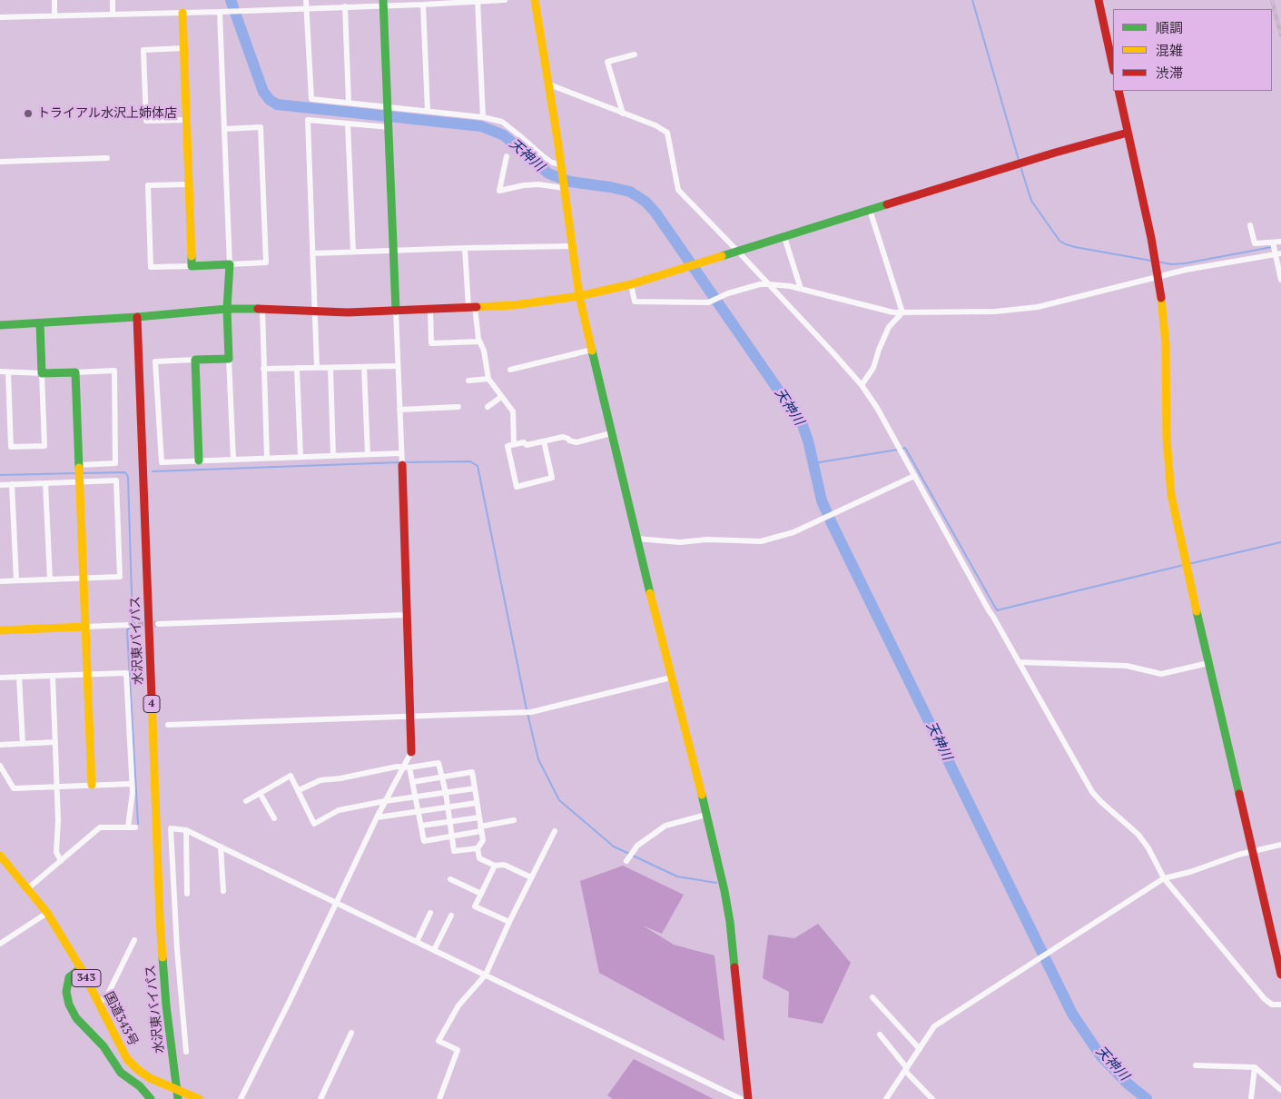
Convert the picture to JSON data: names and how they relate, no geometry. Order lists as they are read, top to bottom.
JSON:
{
  "streets": {
    "main road": [
      "水沢東バイパス",
      "4",
      "343",
      "国道343号"
    ]
  },
  "crossings": [
    ["水沢東バイパス", "国道343号"]
  ],
  "water": ["天神川"],
  "places": ["トライアル水沢上姉体店"],
  "legend": ["順調", "混雑", "渋滞"]
}
